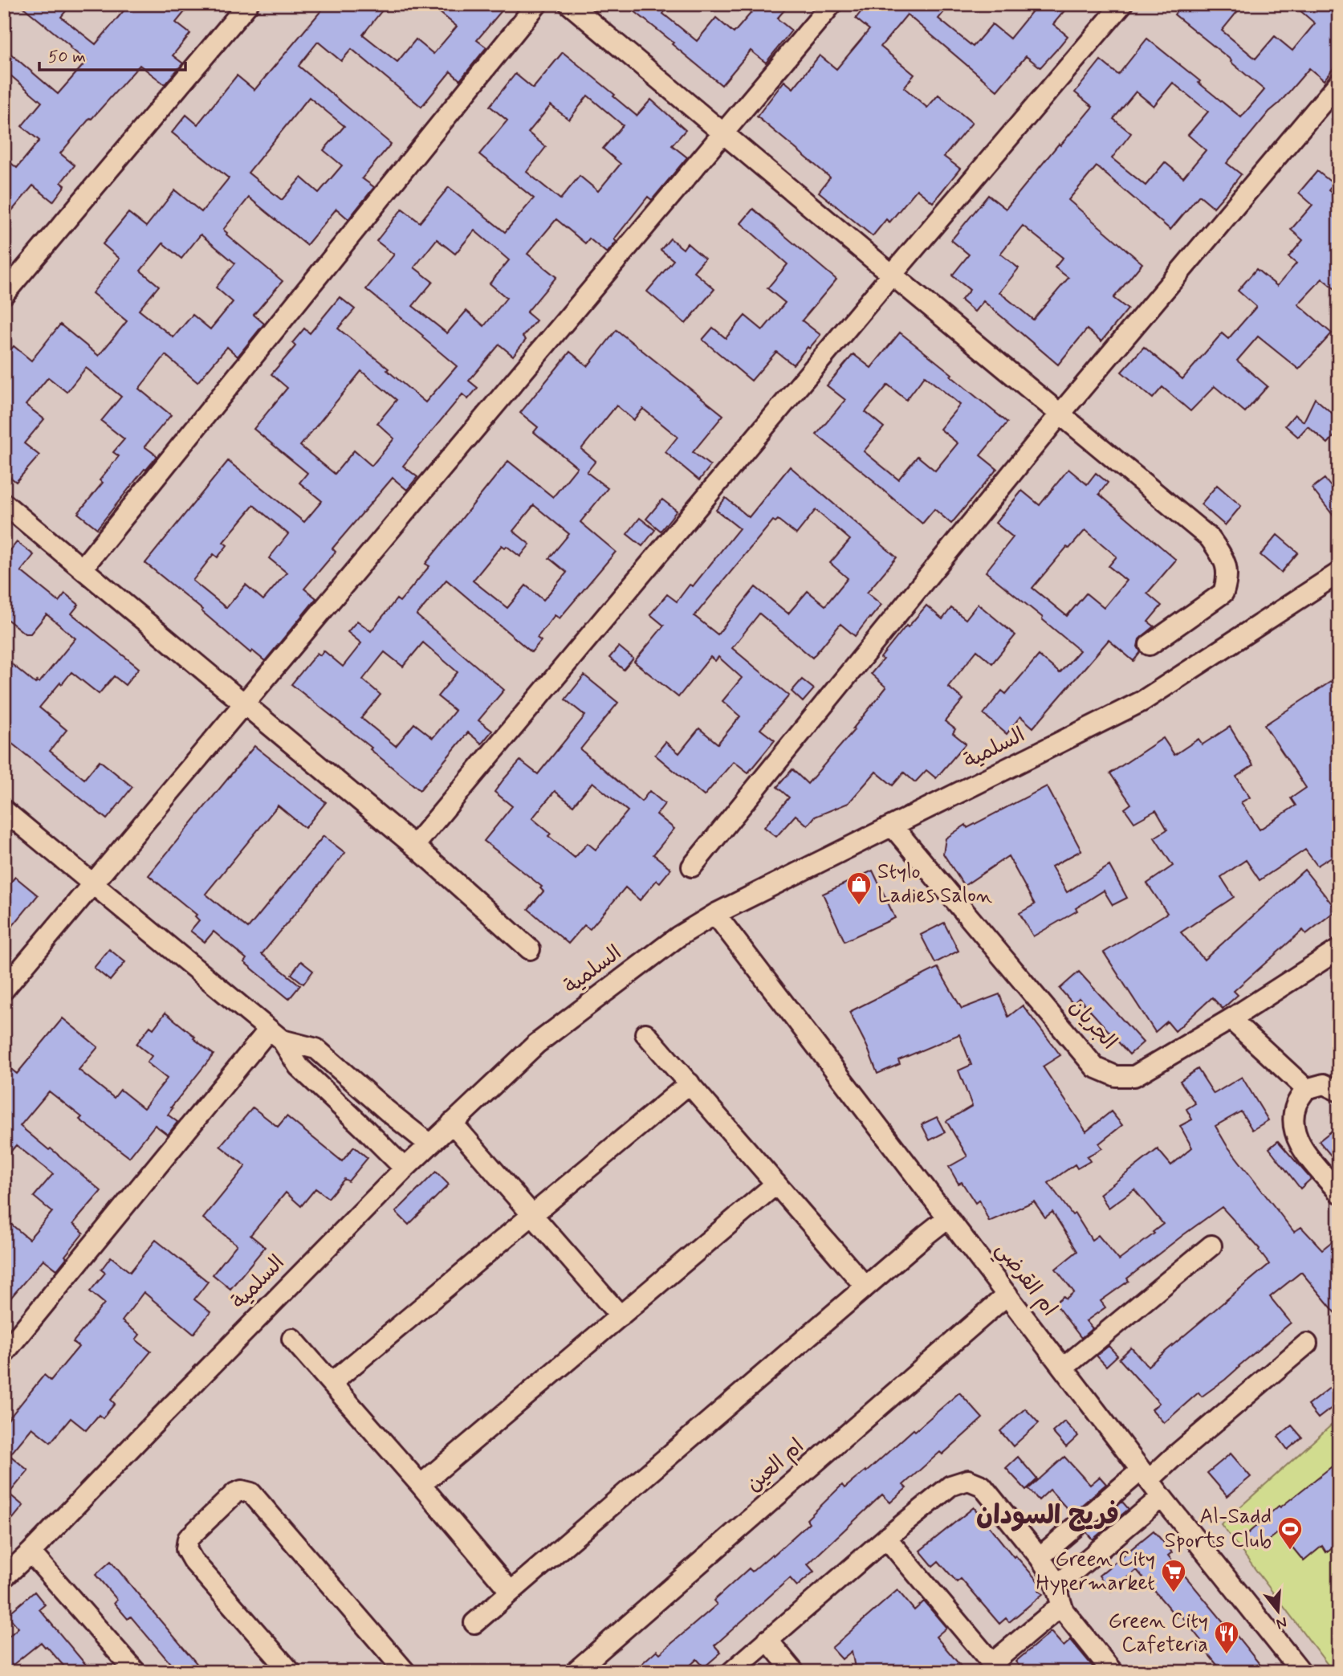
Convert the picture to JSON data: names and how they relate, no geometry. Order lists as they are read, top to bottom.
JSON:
{
  "streets": {
    "street": [
      "السلمية",
      "الجريان",
      "ام القرضي",
      "ام العين"
    ]
  },
  "crossings": [
    ["السلمية", "الجريان"],
    ["السلمية", "ام القرضي"],
    ["ام القرضي", "ام العين"]
  ],
  "districts": ["فريج السودان"],
  "places": {
    "shop": ["Stylo Ladies Salon"],
    "sports": ["Al-Sadd Sports Club"],
    "supermarket": ["Green City Hypermarket"],
    "restaurant": ["Green City Cafeteria"]
  },
  "scale_bar": "50 m",
  "north": "bottom"
}
